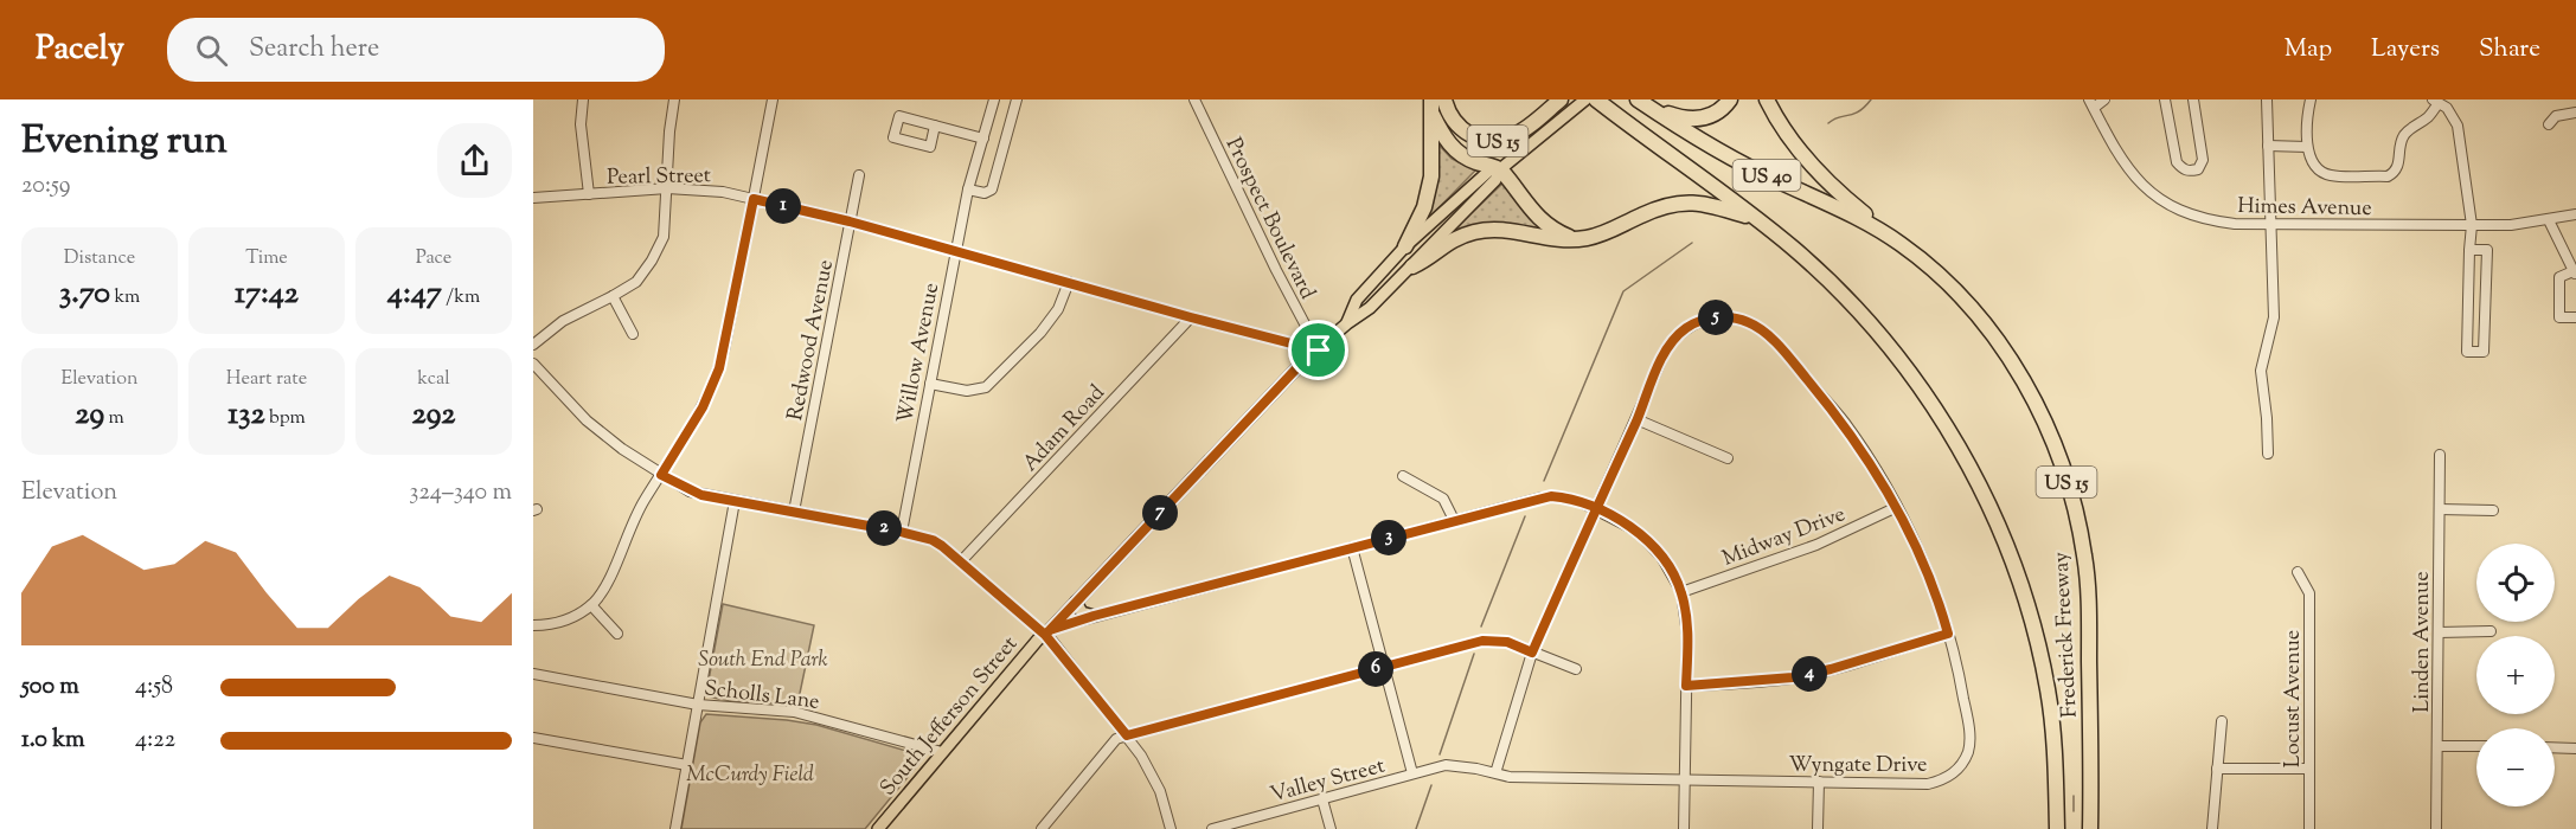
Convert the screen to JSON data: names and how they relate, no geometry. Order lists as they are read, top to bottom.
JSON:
{
  "streets": {
    "highway": ["US 15", "US 40", "Frederick Freeway"],
    "main road": ["South Jefferson Street"],
    "street": [
      "Pearl Street",
      "Himes Avenue",
      "Prospect Boulevard",
      "Redwood Avenue",
      "Willow Avenue",
      "Adam Road",
      "Midway Drive",
      "Linden Avenue",
      "Scholls Lane",
      "Locust Avenue",
      "Wyngate Drive",
      "Valley Street"
    ]
  },
  "crossings": [
    ["US 15", "Frederick Freeway"],
    ["Pearl Street", "Prospect Boulevard"],
    ["Pearl Street", "Redwood Avenue"],
    ["Pearl Street", "Willow Avenue"],
    ["Pearl Street", "Adam Road"],
    ["Pearl Street", "South Jefferson Street"],
    ["Prospect Boulevard", "South Jefferson Street"],
    ["Midway Drive", "Wyngate Drive"],
    ["Scholls Lane", "South Jefferson Street"],
    ["Wyngate Drive", "Valley Street"]
  ],
  "parks": ["South End Park", "McCurdy Field"],
  "page": {
    "header": "Pacely",
    "search": "Search here",
    "nav": ["Map", "Layers", "Share"],
    "heading": ["Evening run", "20:59"],
    "pins": [
      "1",
      "5",
      "7",
      "2",
      "3",
      "6",
      "4"
    ],
    "stats": [
      ["Distance", "3.70 km"],
      ["Time", "17:42"],
      ["Pace", "4:47 /km"],
      ["Elevation", "29 m"],
      ["Heart rate", "132 bpm"],
      ["kcal", "292"]
    ],
    "chart": ["Elevation", "324–340 m"],
    "map_buttons": ["+", "−"],
    "list": [
      {
        "name": "500 m",
        "note": "4:58"
      },
      {
        "name": "1.0 km",
        "note": "4:22"
      }
    ]
  }
}
